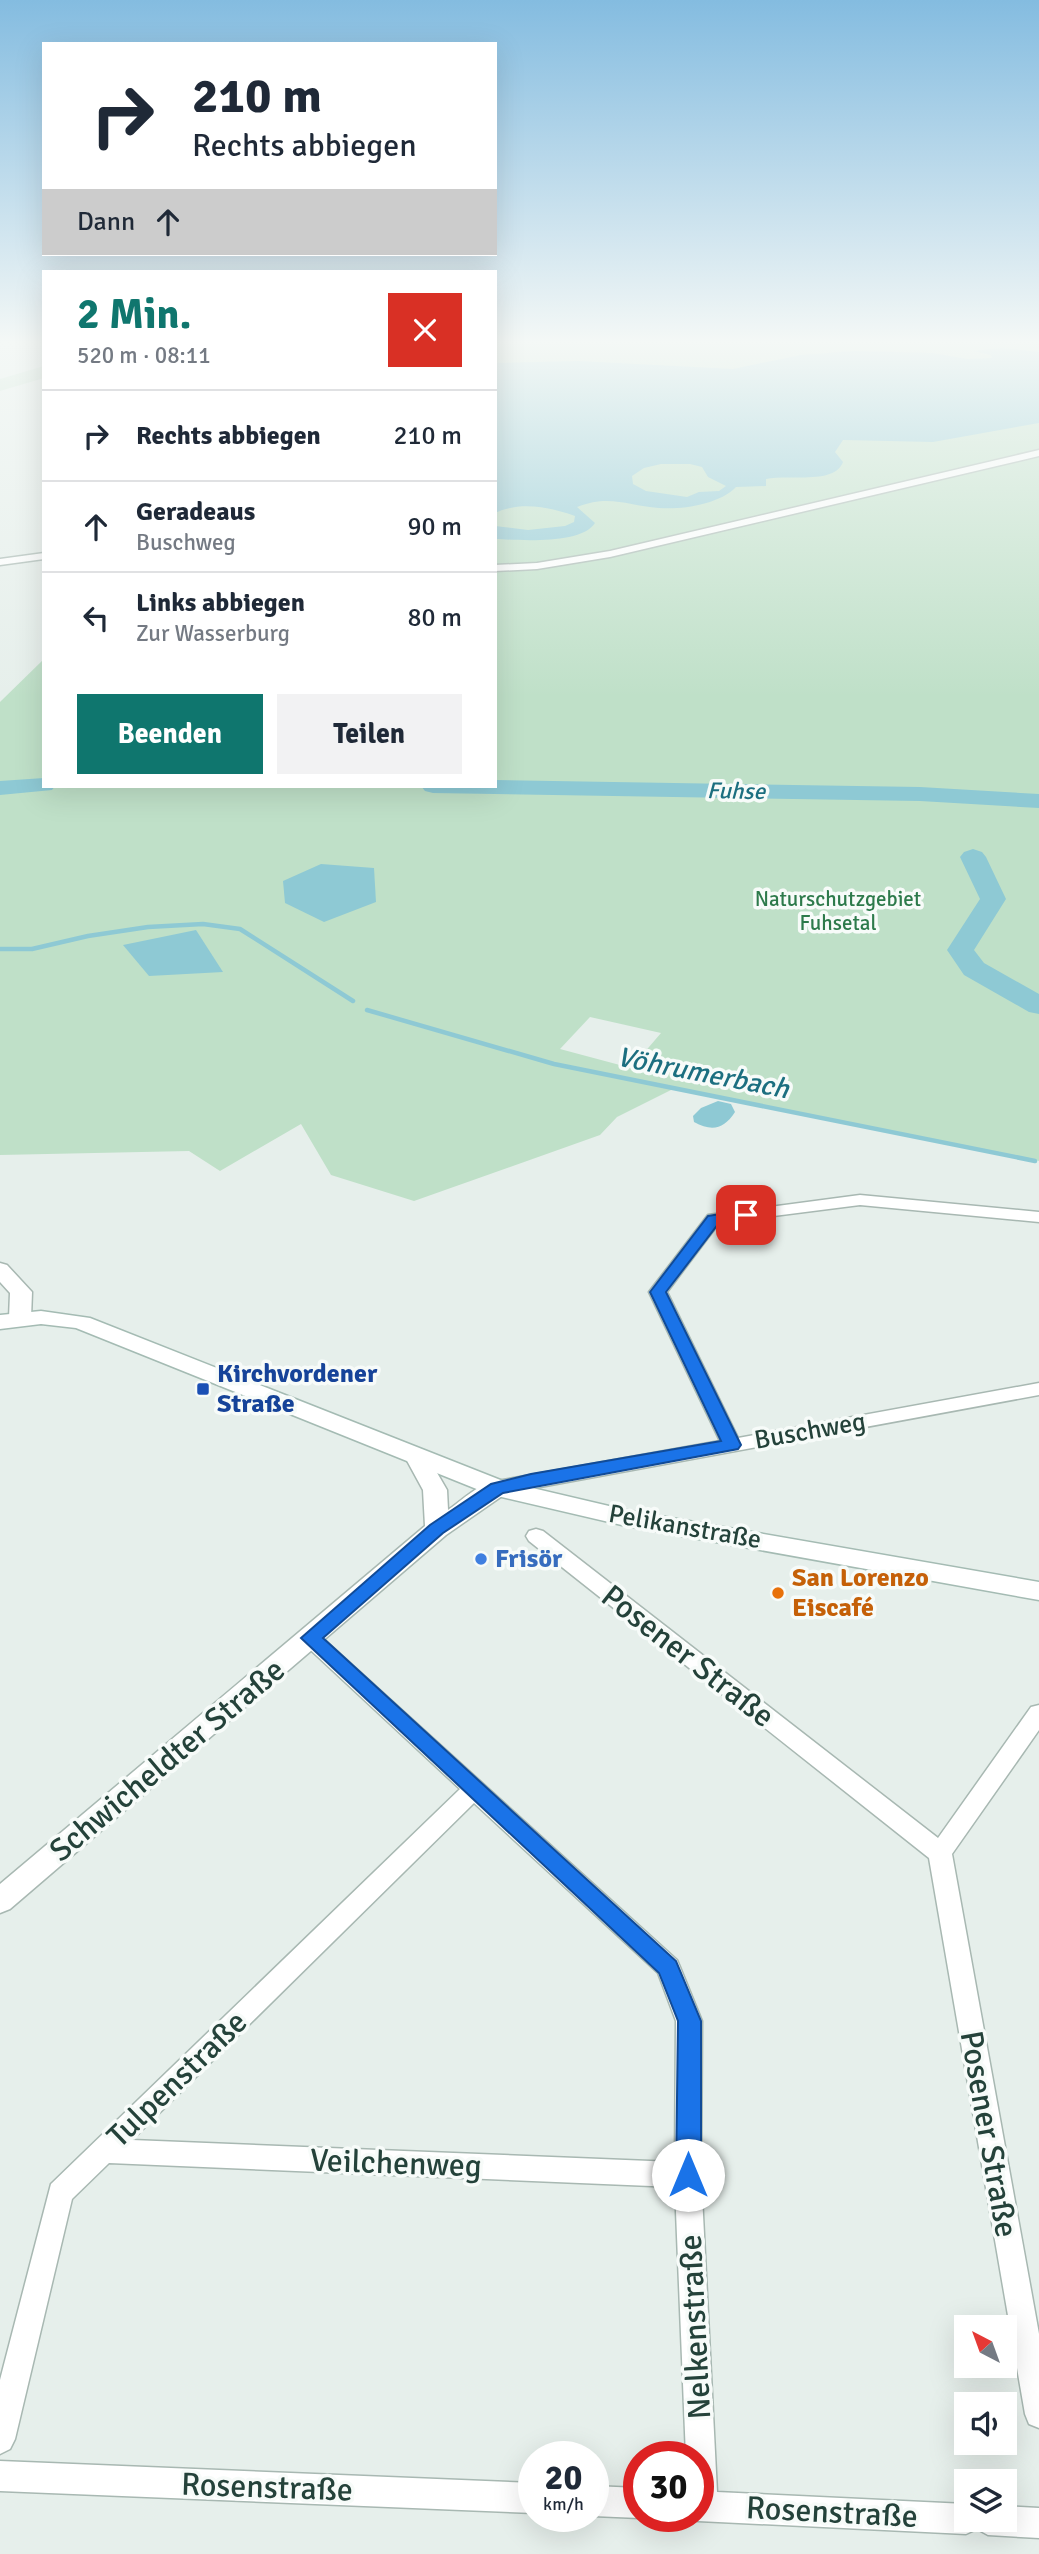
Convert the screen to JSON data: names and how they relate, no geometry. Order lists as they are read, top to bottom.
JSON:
{
  "streets": {
    "main road": ["Pelikanstraße", "Schwicheldter Straße"],
    "street": [
      "Buschweg",
      "Posener Straße",
      "Tulpenstraße",
      "Veilchenweg",
      "Nelkenstraße",
      "Rosenstraße"
    ]
  },
  "crossings": [
    ["Buschweg", "Pelikanstraße"],
    ["Buschweg", "Schwicheldter Straße"],
    ["Pelikanstraße", "Schwicheldter Straße"],
    ["Schwicheldter Straße", "Nelkenstraße"],
    ["Tulpenstraße", "Veilchenweg"],
    ["Tulpenstraße", "Nelkenstraße"],
    ["Veilchenweg", "Nelkenstraße"]
  ],
  "water": ["Fuhse", "Vöhrumerbach"],
  "parks": ["Naturschutzgebiet Fuhsetal"],
  "places": {
    "transit": ["Kirchvordener Straße"],
    "other": ["Frisör", "San Lorenzo Eiscafé"]
  },
  "north": "top left",
  "page": {
    "turn": ["210 m", "Rechts abbiegen"],
    "then": "Dann",
    "heading": ["2 Min.", "520 m · 08:11"],
    "list": [
      {
        "name": "Rechts abbiegen",
        "value": "210 m"
      },
      {
        "name": "Geradeaus",
        "note": "Buschweg",
        "value": "90 m"
      },
      {
        "name": "Links abbiegen",
        "note": "Zur Wasserburg",
        "value": "80 m"
      }
    ],
    "buttons": ["Beenden", "Teilen"],
    "speed": "20 km/h",
    "limit": "30"
  }
}
